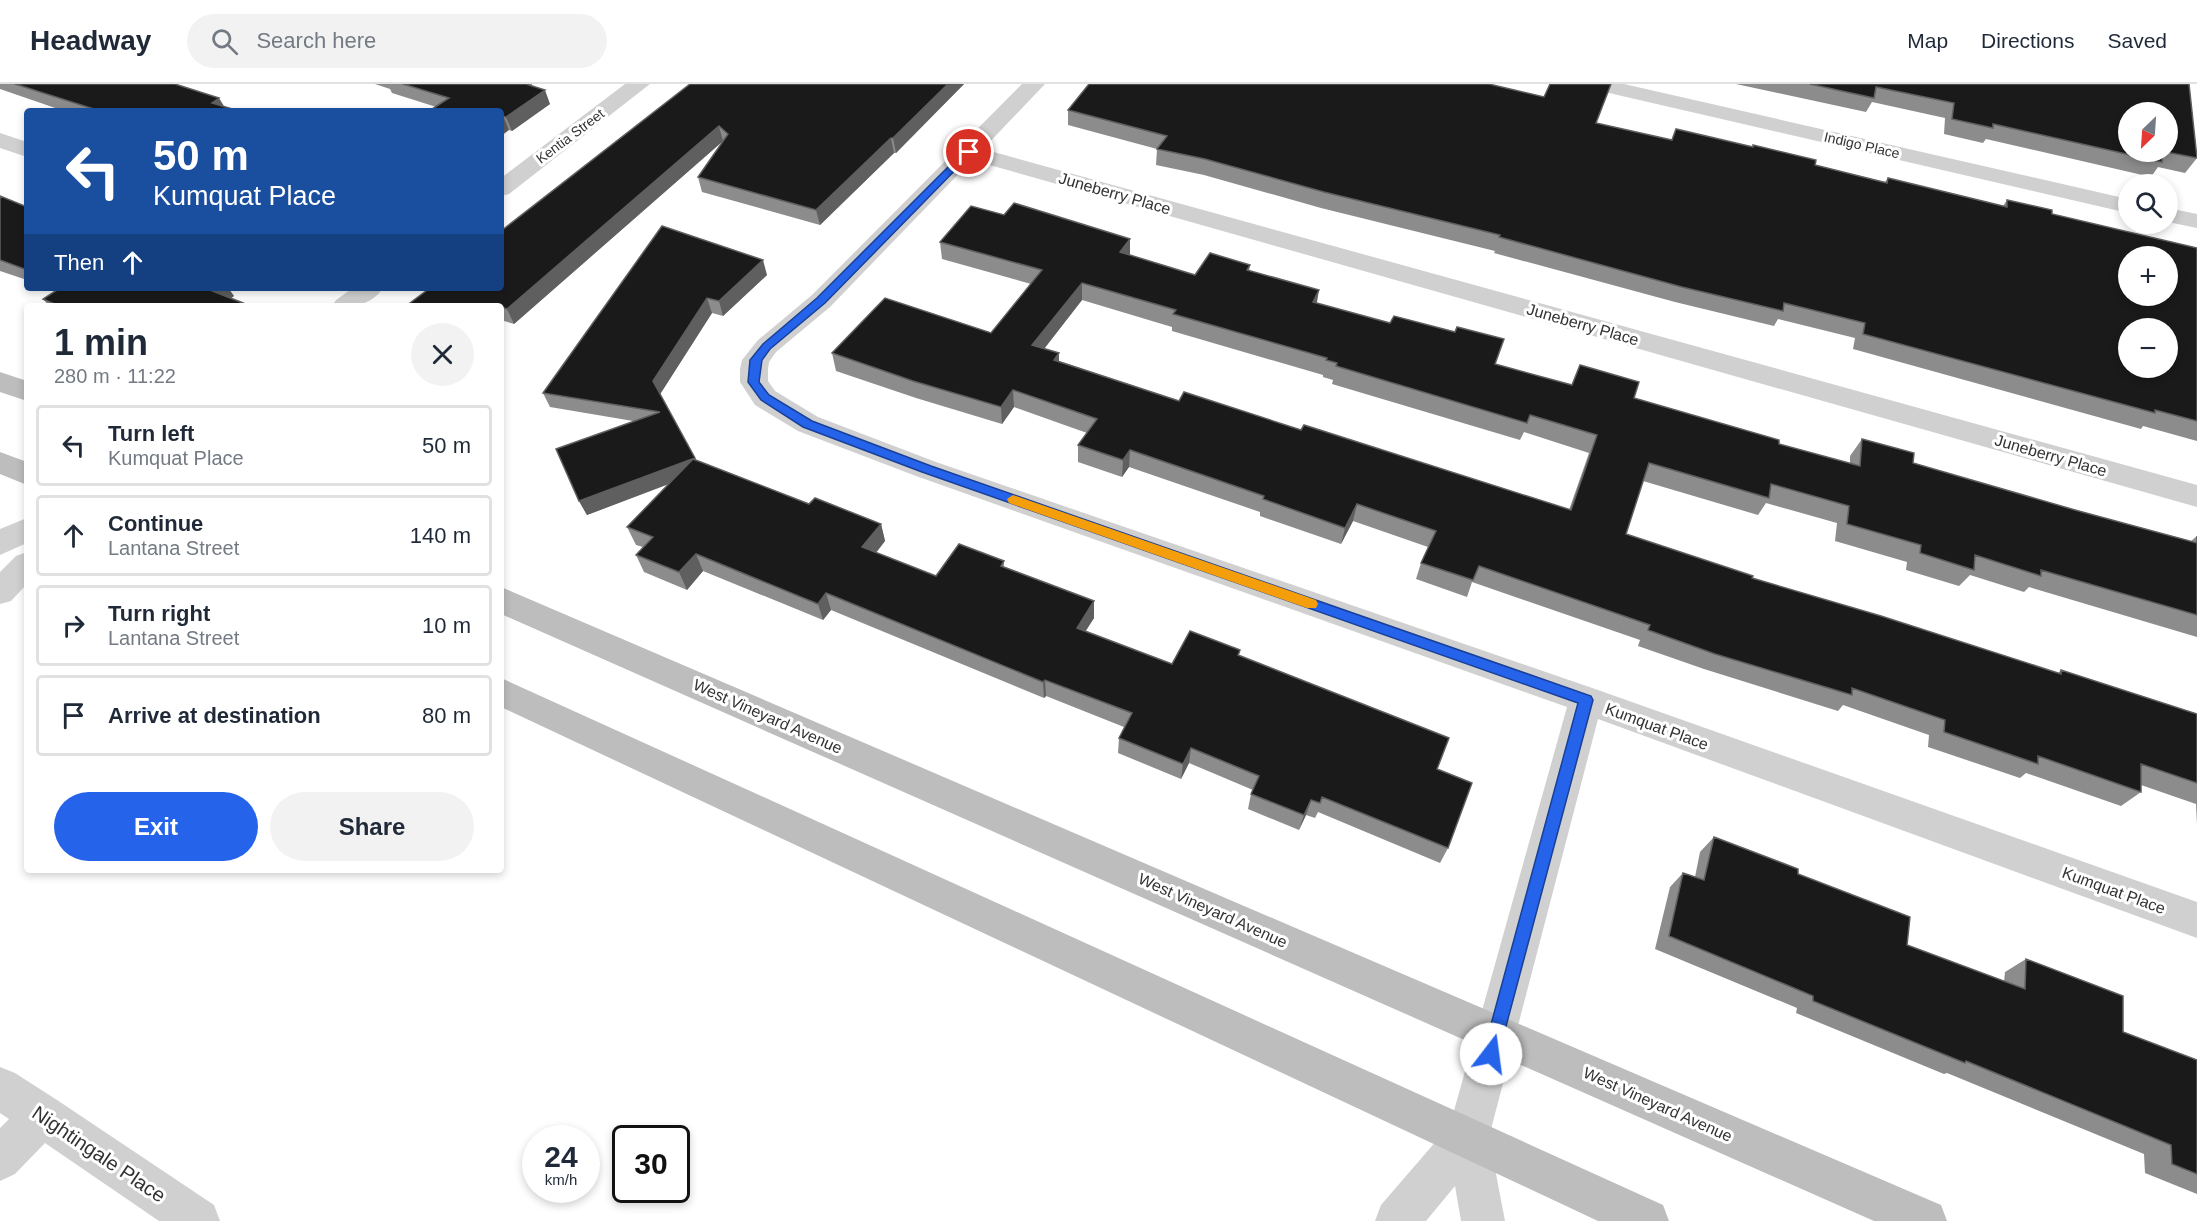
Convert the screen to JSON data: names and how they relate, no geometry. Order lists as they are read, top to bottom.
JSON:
{
  "streets": {
    "main road": ["West Vineyard Avenue"],
    "street": [
      "Kentia Street",
      "Indigo Place",
      "Juneberry Place",
      "Kumquat Place",
      "Nightingale Place"
    ]
  },
  "crossings": [
    ["Juneberry Place", "Kumquat Place"]
  ],
  "north": "bottom left",
  "page": {
    "header": "Headway",
    "search": "Search here",
    "nav": ["Map", "Directions", "Saved"],
    "map_buttons": ["+", "−"],
    "turn": ["50 m", "Kumquat Place"],
    "then": "Then",
    "heading": ["1 min", "280 m · 11:22"],
    "list": [
      {
        "name": "Turn left",
        "note": "Kumquat Place",
        "value": "50 m"
      },
      {
        "name": "Continue",
        "note": "Lantana Street",
        "value": "140 m"
      },
      {
        "name": "Turn right",
        "note": "Lantana Street",
        "value": "10 m"
      },
      {
        "name": "Arrive at destination",
        "value": "80 m"
      }
    ],
    "buttons": ["Exit", "Share"],
    "speed": "24 km/h",
    "limit": "30"
  }
}
